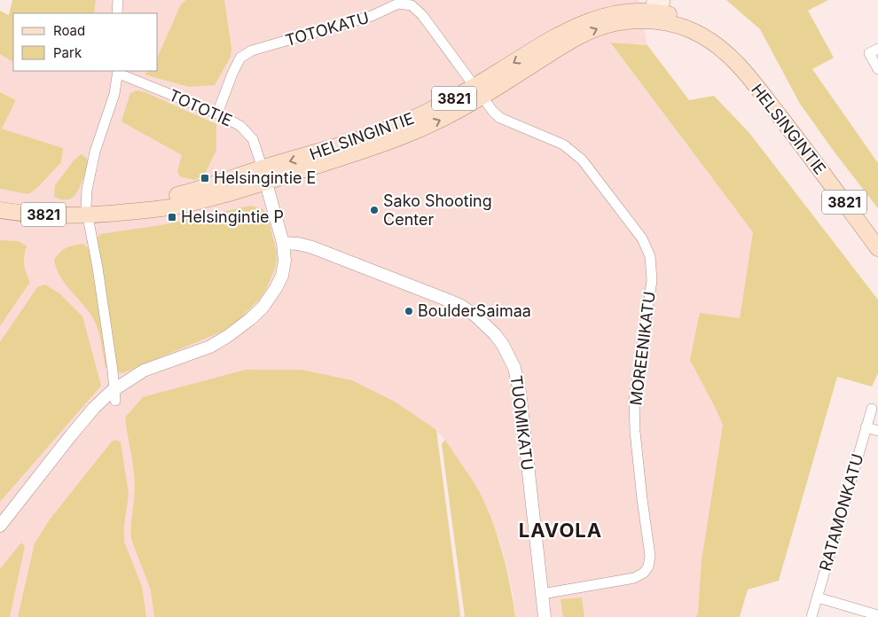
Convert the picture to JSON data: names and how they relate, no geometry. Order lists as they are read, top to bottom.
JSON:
{
  "streets": {
    "main road": ["3821", "HELSINGINTIE"],
    "street": [
      "TOTOKATU",
      "TOTOTIE",
      "MOREENIKATU",
      "TUOMIKATU",
      "RATAMONKATU"
    ]
  },
  "crossings": [
    ["TOTOKATU", "TOTOTIE"],
    ["TOTOKATU", "HELSINGINTIE"],
    ["TOTOKATU", "MOREENIKATU"],
    ["TOTOTIE", "HELSINGINTIE"],
    ["HELSINGINTIE", "MOREENIKATU"],
    ["MOREENIKATU", "TUOMIKATU"]
  ],
  "districts": ["LAVOLA"],
  "places": {
    "transit": ["Helsingintie E", "Helsingintie P"],
    "other": ["Sako Shooting Center", "BoulderSaimaa"]
  },
  "legend": ["Road", "Park"]
}
